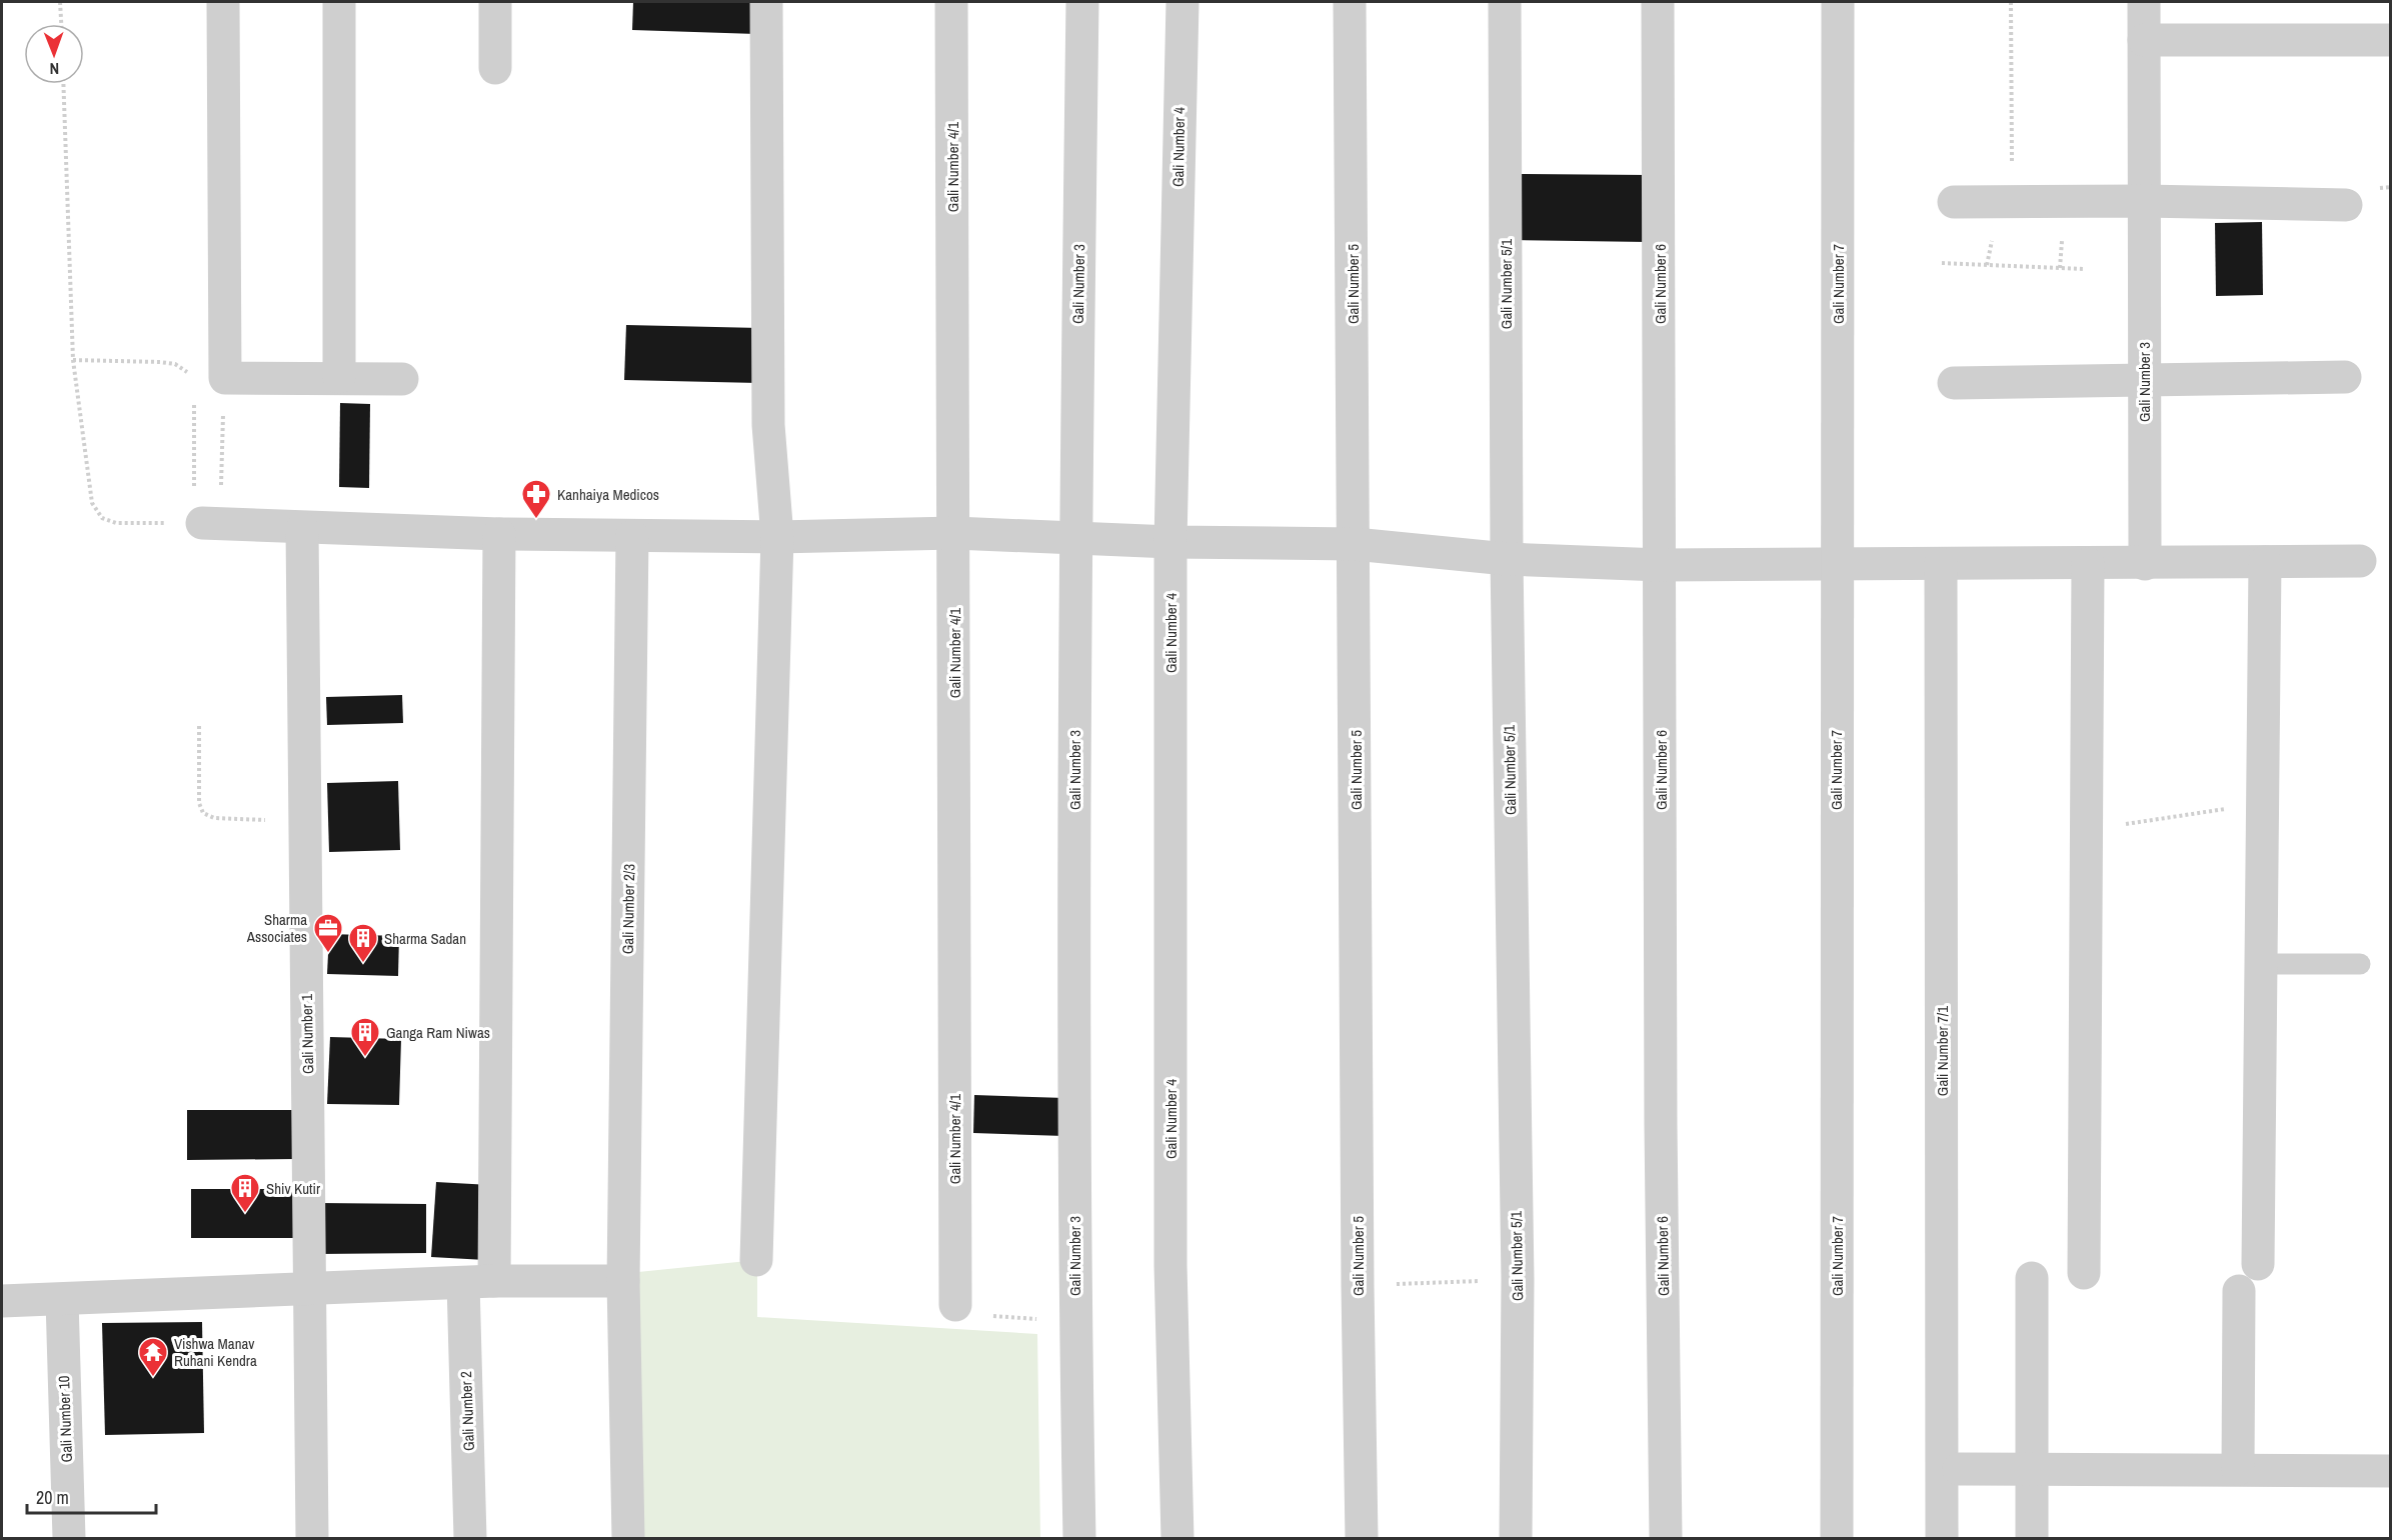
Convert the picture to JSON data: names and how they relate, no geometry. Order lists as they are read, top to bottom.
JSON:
{
  "streets": {
    "street": [
      "Gali Number 4",
      "Gali Number 4/1",
      "Gali Number 3",
      "Gali Number 5",
      "Gali Number 5/1",
      "Gali Number 6",
      "Gali Number 7",
      "Gali Number 2/3",
      "Gali Number 1",
      "Gali Number 7/1",
      "Gali Number 2",
      "Gali Number 10"
    ]
  },
  "places": {
    "pharmacy": ["Kanhaiya Medicos"],
    "office": ["Sharma Associates"],
    "building": ["Sharma Sadan", "Ganga Ram Niwas", "Shiv Kutir"],
    "temple": ["Vishwa Manav Ruhani Kendra"]
  },
  "scale_bar": "20 m",
  "north": "bottom"
}
